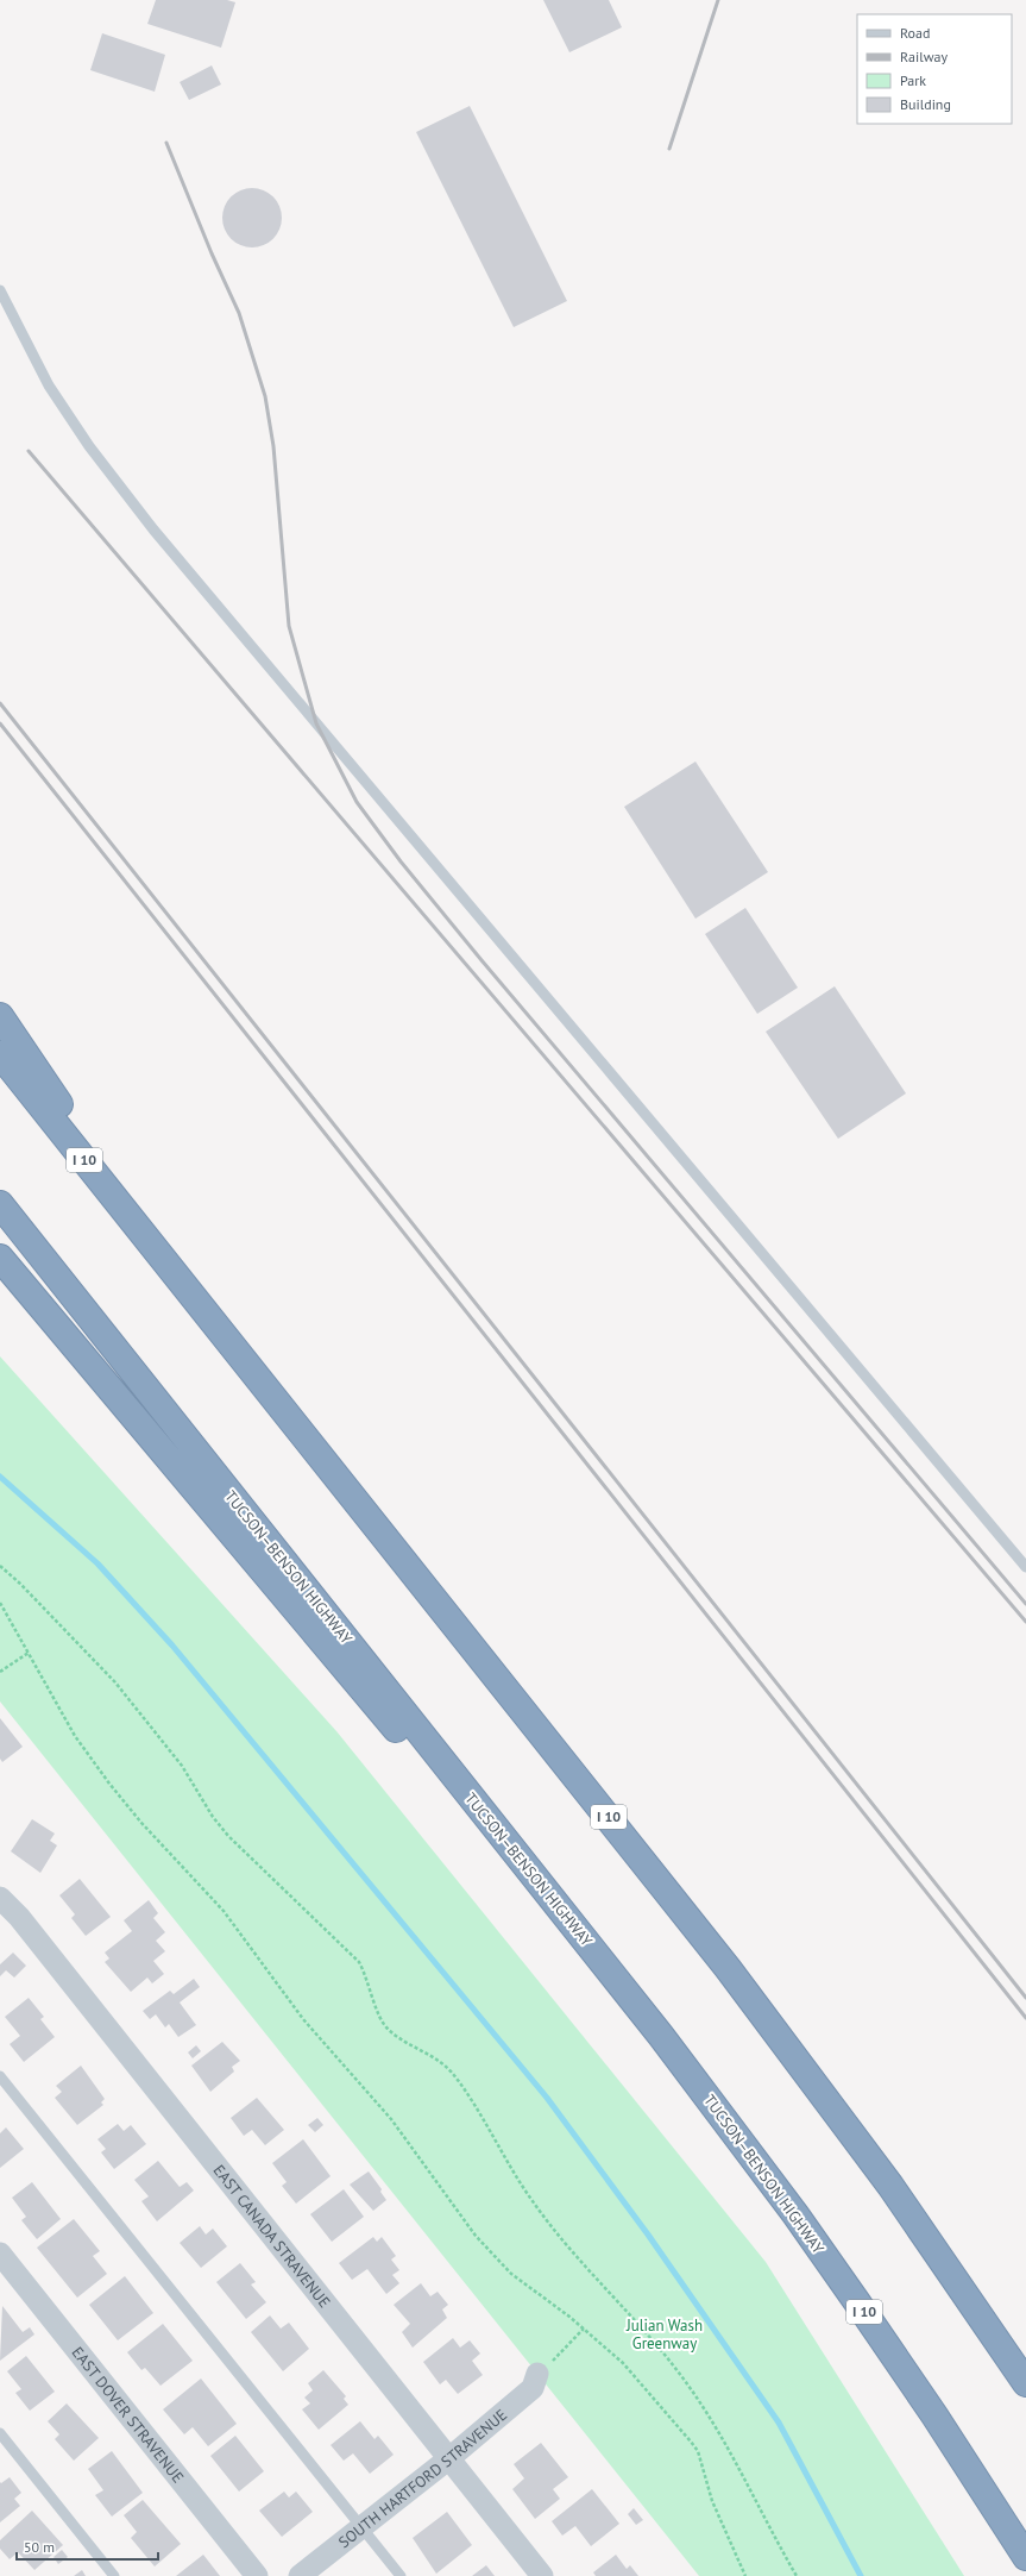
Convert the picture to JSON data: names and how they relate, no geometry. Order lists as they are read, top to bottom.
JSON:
{
  "streets": {
    "highway": ["I 10", "TUCSON–BENSON HIGHWAY"],
    "street": ["EAST CANADA STRAVENUE", "EAST DOVER STRAVENUE", "SOUTH HARTFORD STRAVENUE"]
  },
  "crossings": [
    ["EAST CANADA STRAVENUE", "SOUTH HARTFORD STRAVENUE"]
  ],
  "parks": ["Julian Wash Greenway"],
  "legend": [
    "Road",
    "Railway",
    "Park",
    "Building"
  ],
  "scale_bar": "50 m"
}
